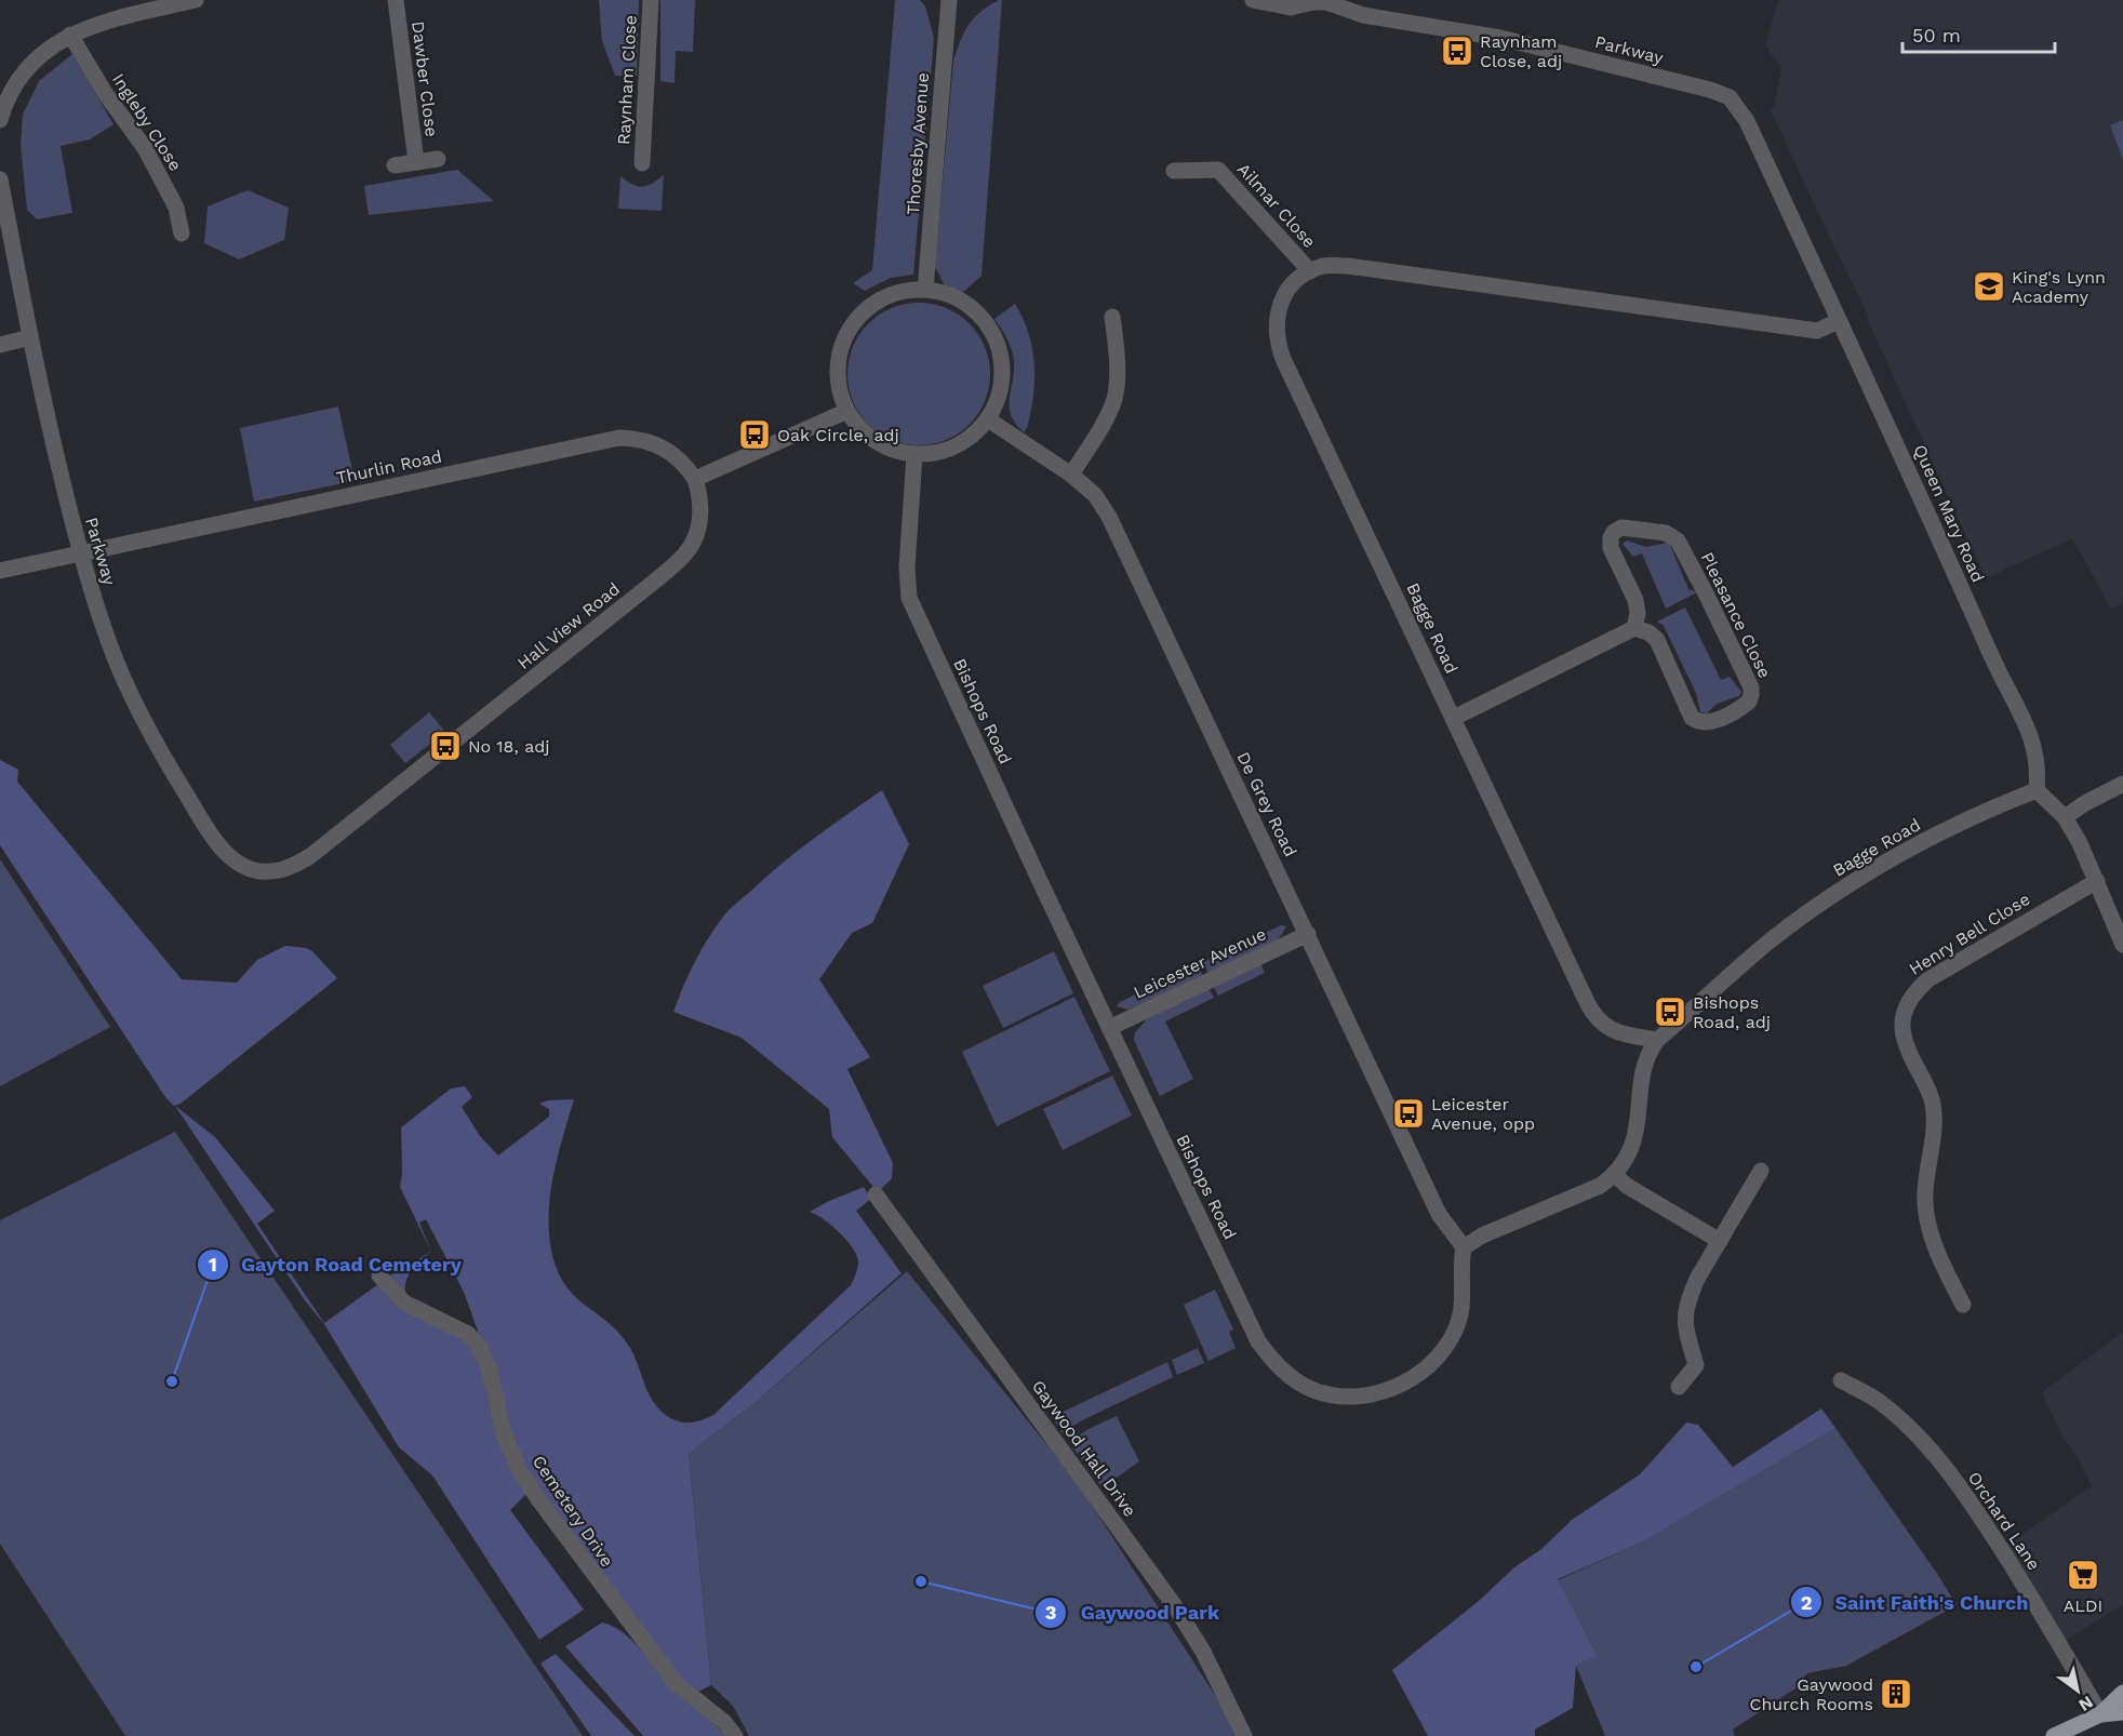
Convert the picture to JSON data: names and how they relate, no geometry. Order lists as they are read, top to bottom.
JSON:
{
  "streets": {
    "street": [
      "Parkway",
      "Dawber Close",
      "Raynham Close",
      "Ingleby Close",
      "Thoresby Avenue",
      "Ailmar Close",
      "Thurlin Road",
      "Queen Mary Road",
      "Pleasance Close",
      "Hall View Road",
      "Bagge Road",
      "Bishops Road",
      "De Grey Road",
      "Henry Bell Close",
      "Leicester Avenue",
      "Gaywood Hall Drive",
      "Cemetery Drive",
      "Orchard Lane"
    ]
  },
  "crossings": [
    ["Parkway", "Thurlin Road"],
    ["Parkway", "Queen Mary Road"],
    ["Parkway", "Hall View Road"],
    ["Thoresby Avenue", "Bishops Road"],
    ["Thoresby Avenue", "De Grey Road"],
    ["Ailmar Close", "Bagge Road"],
    ["Thurlin Road", "Hall View Road"],
    ["Queen Mary Road", "Bagge Road"],
    ["Bishops Road", "De Grey Road"],
    ["Bishops Road", "Leicester Avenue"],
    ["De Grey Road", "Leicester Avenue"]
  ],
  "places": {
    "bus stop": [
      "Raynham Close, adj",
      "Oak Circle, adj",
      "No 18, adj",
      "Bishops Road, adj",
      "Leicester Avenue, opp"
    ],
    "school or university": ["King's Lynn Academy"],
    "other": ["Gayton Road Cemetery", "Gaywood Park", "Saint Faith's Church"],
    "supermarket": ["ALDI"],
    "building": ["Gaywood Church Rooms"]
  },
  "scale_bar": "50 m",
  "north": "bottom right"
}
